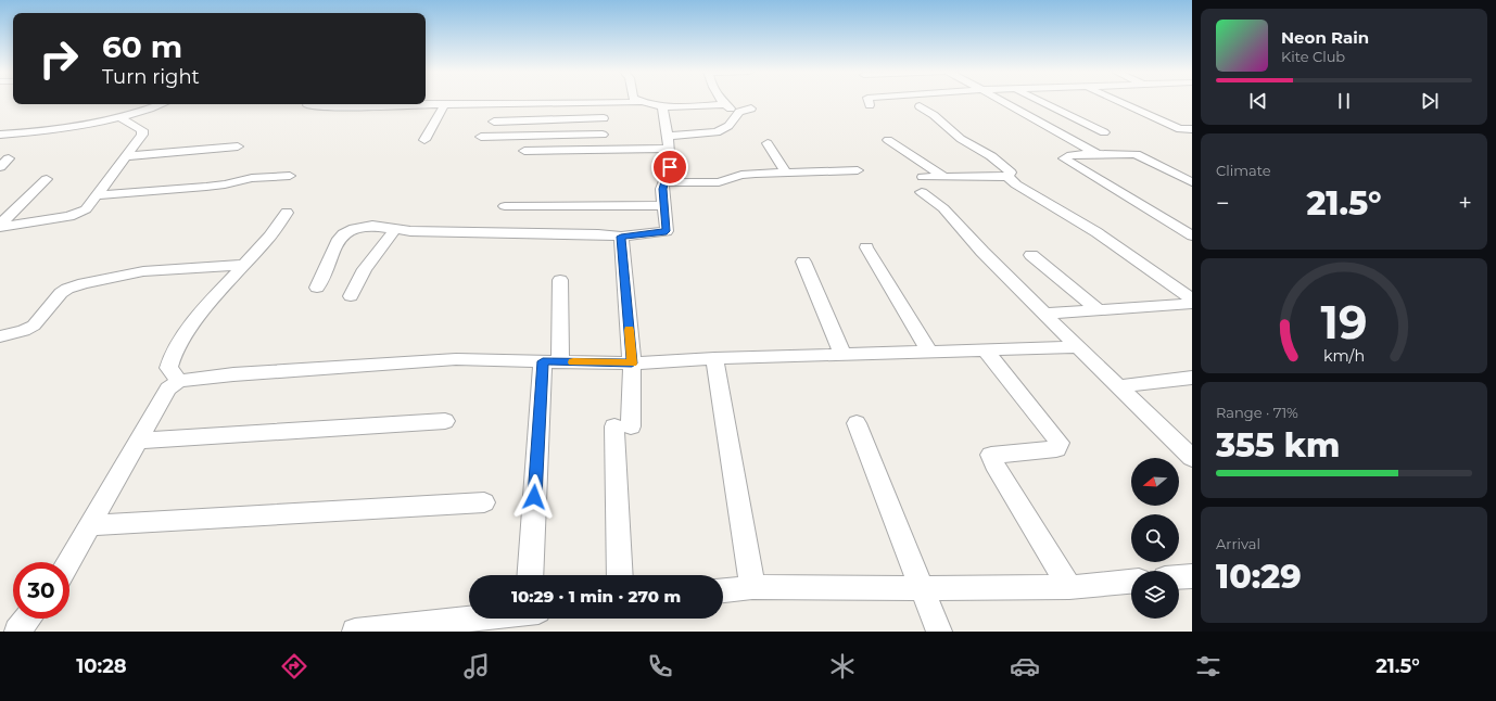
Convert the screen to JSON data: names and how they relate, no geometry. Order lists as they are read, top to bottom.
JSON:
{
  "north": "left",
  "page": {
    "turn": ["60 m", "Turn right"],
    "song": ["Neon Rain", "Kite Club"],
    "tile": [
      "Climate",
      ["Range · 71%", "355 km"],
      ["Arrival", "10:29"]
    ],
    "heat": ["−", "21.5°", "+"],
    "limit": "30",
    "trip": "10:29 · 1 min · 270 m",
    "tabs": ["10:28", "21.5°"],
    "gauge": ["19", "km/h"]
  }
}
